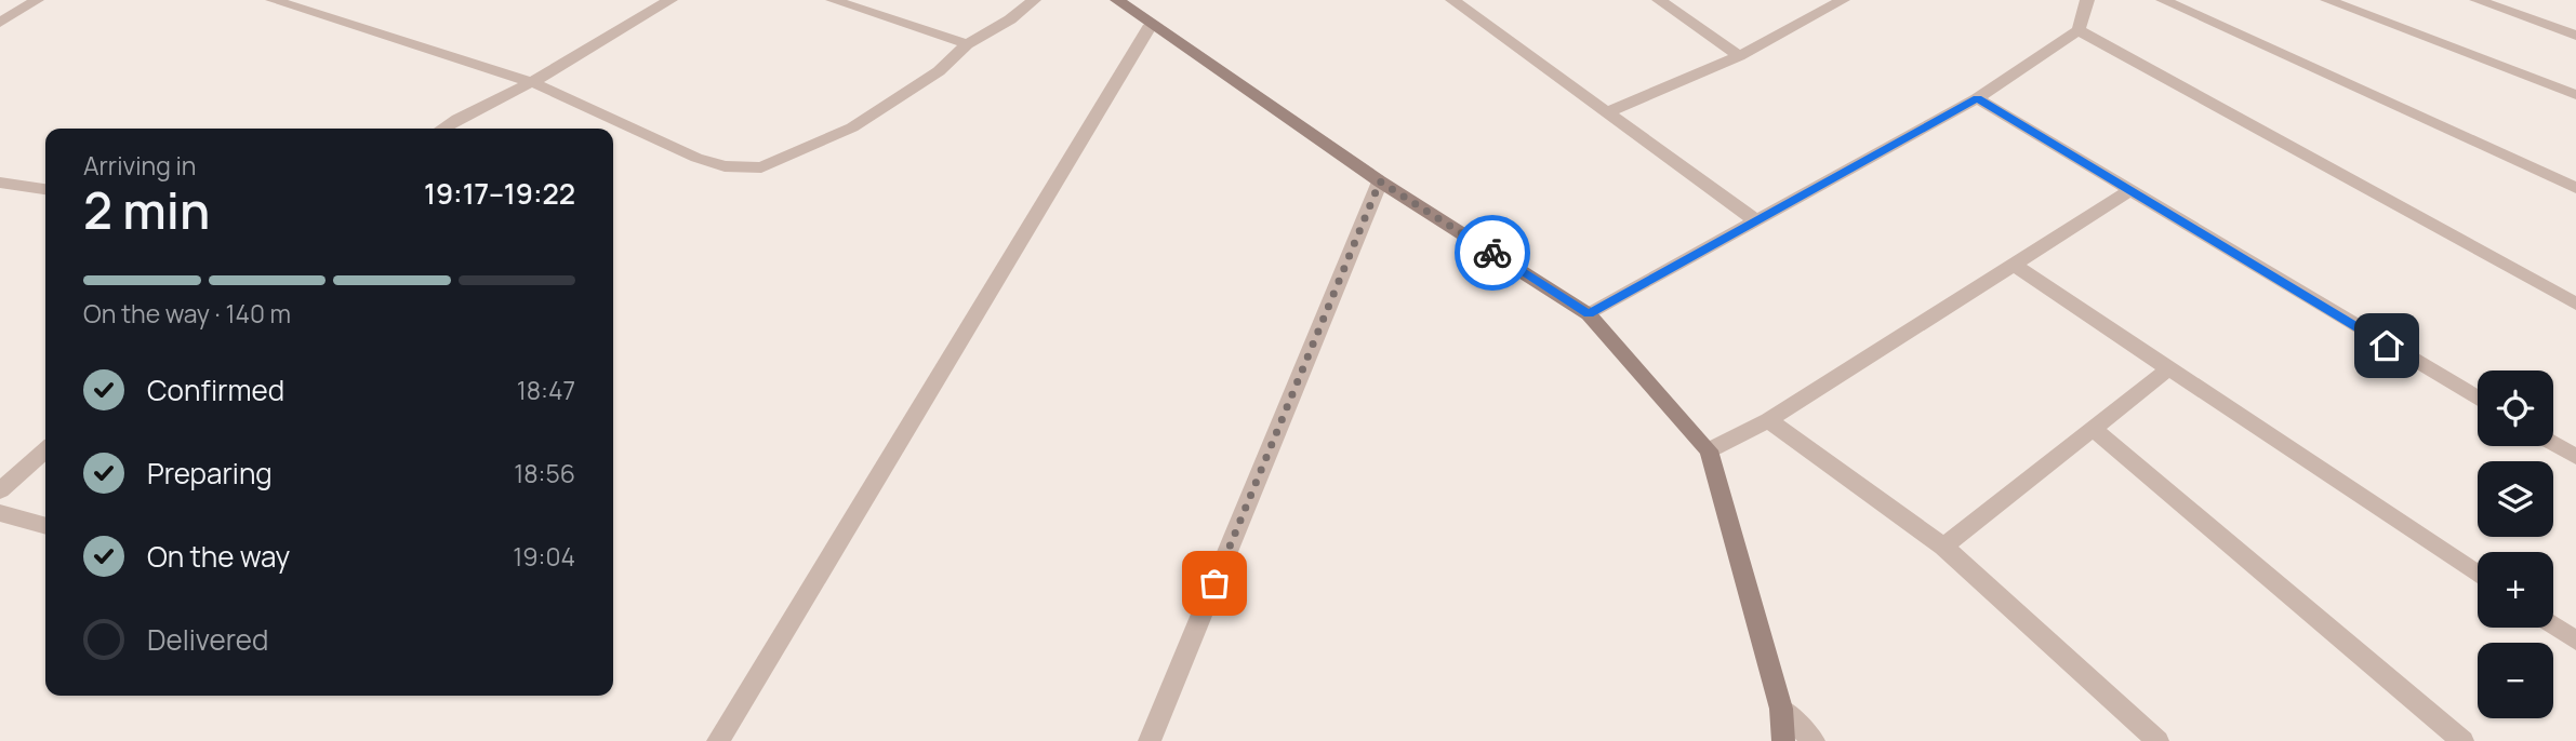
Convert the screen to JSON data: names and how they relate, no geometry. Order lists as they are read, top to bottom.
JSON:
{
  "page": {
    "heading": ["2 min", "Arriving in", "19:17–19:22"],
    "bar": "On the way · 140 m",
    "list": [
      ["Confirmed", "18:47"],
      ["Preparing", "18:56"],
      ["On the way", "19:04"],
      "Delivered"
    ],
    "map_buttons": ["+", "−"]
  }
}
